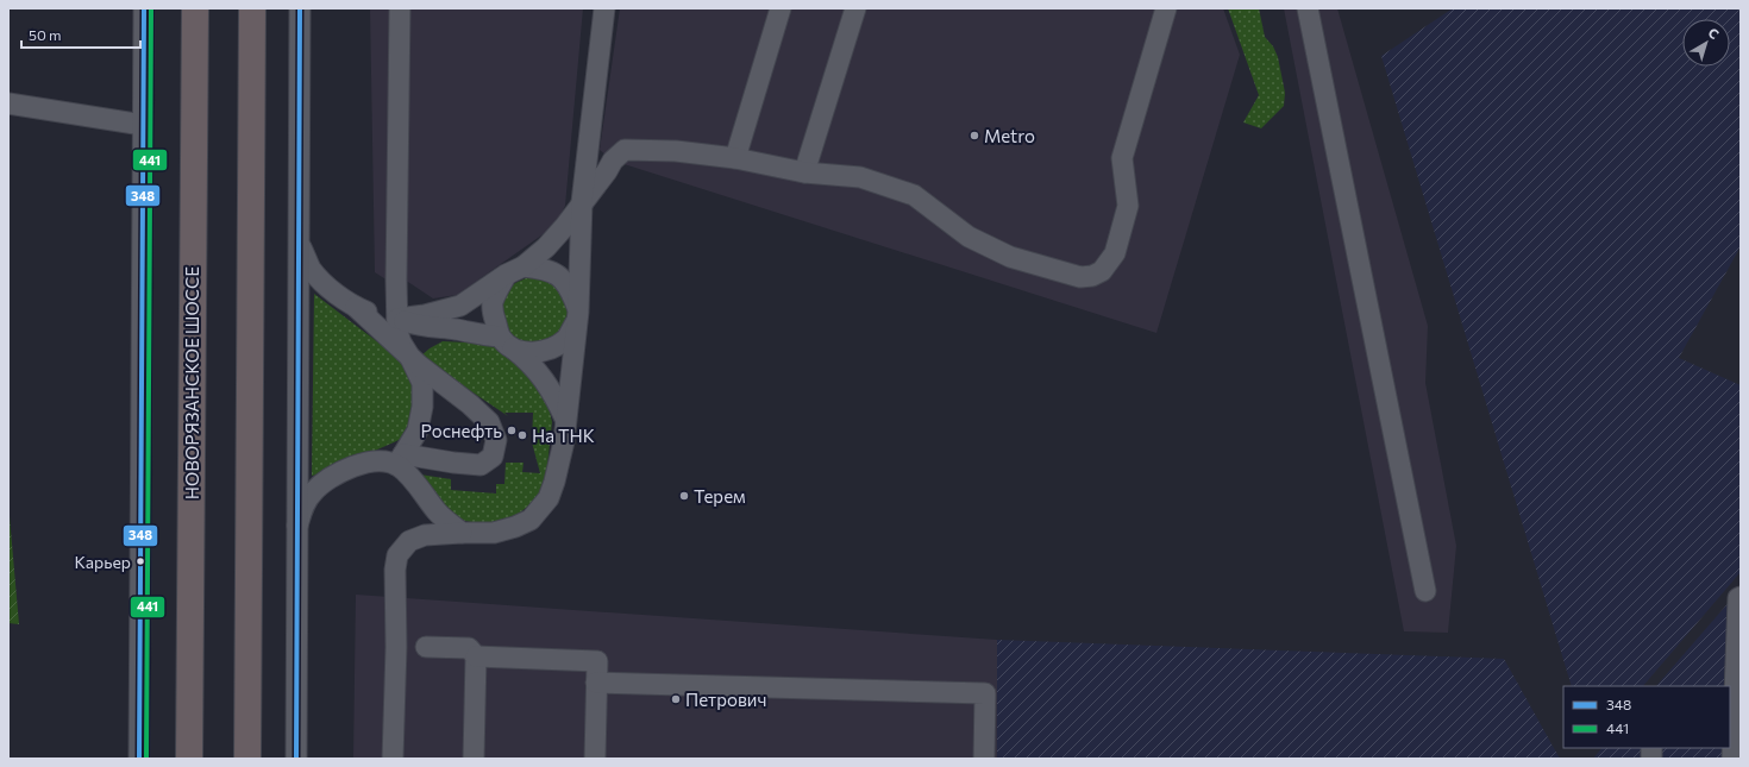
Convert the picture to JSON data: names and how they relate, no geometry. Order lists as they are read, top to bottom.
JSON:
{
  "streets": {
    "highway": ["НОВОРЯЗАНСКОЕ ШОССЕ"]
  },
  "places": [
    "Metro",
    "Роснефть",
    "На ТНК",
    "Терем",
    "Карьер",
    "Петрович"
  ],
  "lines": ["transit line 348", "transit line 441"],
  "legend": ["348", "441"],
  "scale_bar": "50 m",
  "north": "top right"
}
